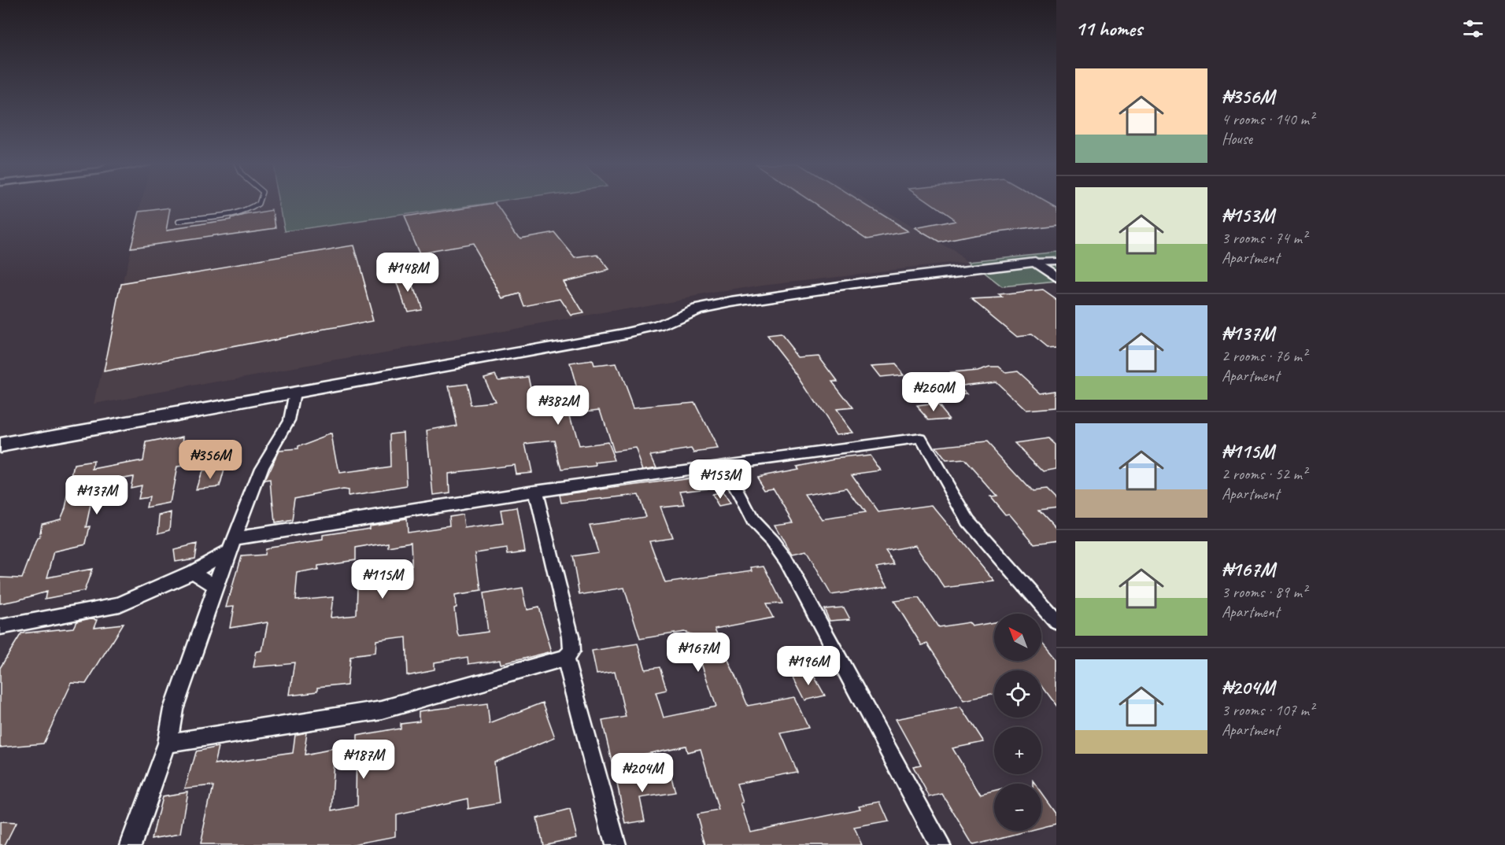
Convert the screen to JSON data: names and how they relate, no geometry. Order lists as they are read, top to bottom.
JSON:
{
  "north": "top left",
  "page": {
    "heading": "11 homes",
    "list": [
      {
        "name": "₦356M",
        "note": "4 rooms · 140 m² · House"
      },
      {
        "name": "₦153M",
        "note": "3 rooms · 74 m² · Apartment"
      },
      {
        "name": "₦137M",
        "note": "2 rooms · 76 m² · Apartment"
      },
      {
        "name": "₦115M",
        "note": "2 rooms · 52 m² · Apartment"
      },
      {
        "name": "₦167M",
        "note": "3 rooms · 89 m² · Apartment"
      },
      {
        "name": "₦204M",
        "note": "3 rooms · 107 m² · Apartment"
      }
    ],
    "price": [
      "₦148M",
      "₦260M",
      "₦382M",
      "₦356M",
      "₦153M",
      "₦137M",
      "₦115M",
      "₦167M",
      "₦196M",
      "₦187M",
      "₦204M"
    ],
    "map_buttons": ["+", "−"]
  }
}
